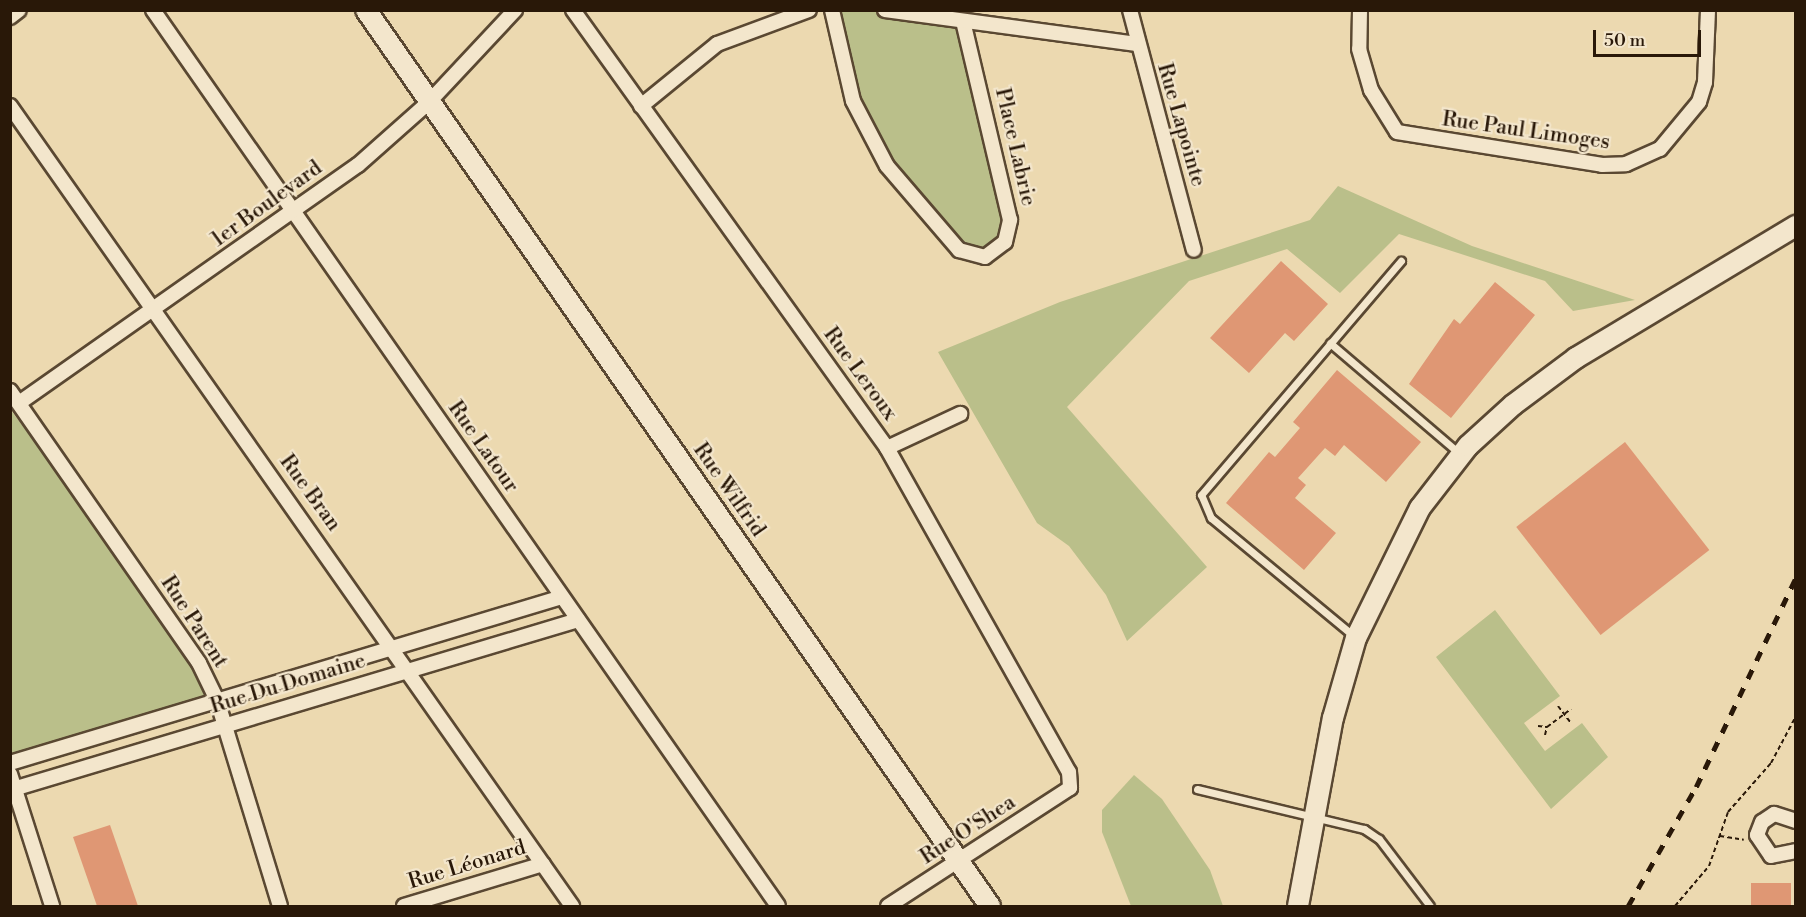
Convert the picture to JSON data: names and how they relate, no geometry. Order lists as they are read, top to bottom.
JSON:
{
  "streets": {
    "street": [
      "Rue Lapointe",
      "Rue Paul Limoges",
      "Place Labrie",
      "1er Boulevard",
      "Rue Leroux",
      "Rue Latour",
      "Rue Wilfrid",
      "Rue Bran",
      "Rue Parent",
      "Rue Du Domaine",
      "Rue O'Shea",
      "Rue Léonard"
    ]
  },
  "crossings": [
    ["1er Boulevard", "Rue Latour"],
    ["1er Boulevard", "Rue Wilfrid"],
    ["1er Boulevard", "Rue Bran"],
    ["1er Boulevard", "Rue Parent"],
    ["Rue Leroux", "Rue O'Shea"],
    ["Rue Latour", "Rue Du Domaine"],
    ["Rue Wilfrid", "Rue O'Shea"],
    ["Rue Bran", "Rue Du Domaine"],
    ["Rue Bran", "Rue Léonard"],
    ["Rue Parent", "Rue Du Domaine"]
  ],
  "scale_bar": "50 m"
}
